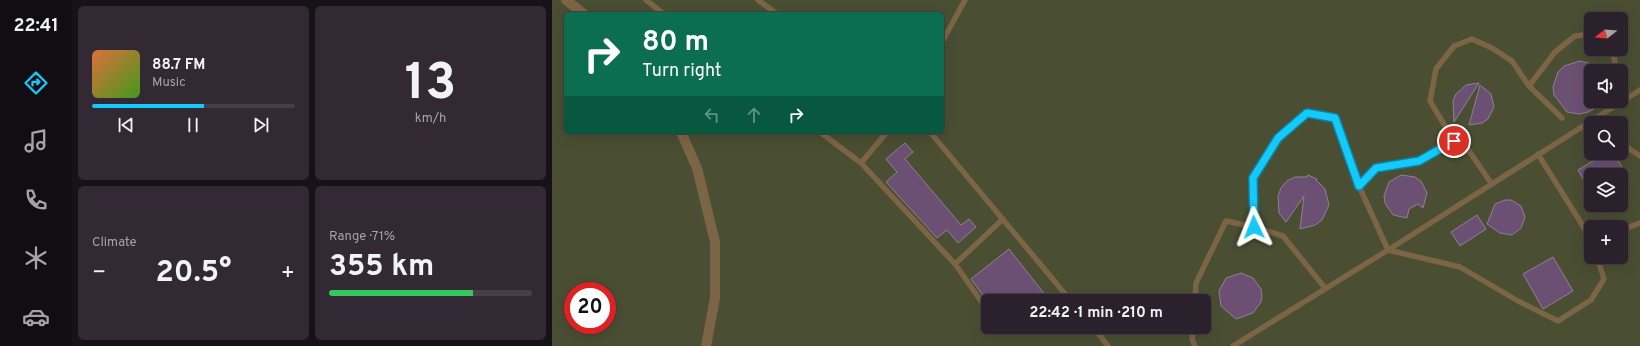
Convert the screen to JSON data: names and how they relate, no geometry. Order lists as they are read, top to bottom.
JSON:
{
  "north": "left",
  "page": {
    "tabs": "22:41",
    "tile": [
      ["13", "km/h"],
      "Climate",
      ["Range · 71%", "355 km"]
    ],
    "map_buttons": "+",
    "turn": ["80 m", "Turn right"],
    "song": ["88.7 FM", "Music"],
    "heat": ["−", "20.5°", "+"],
    "limit": "20",
    "trip": "22:42 · 1 min · 210 m"
  }
}
